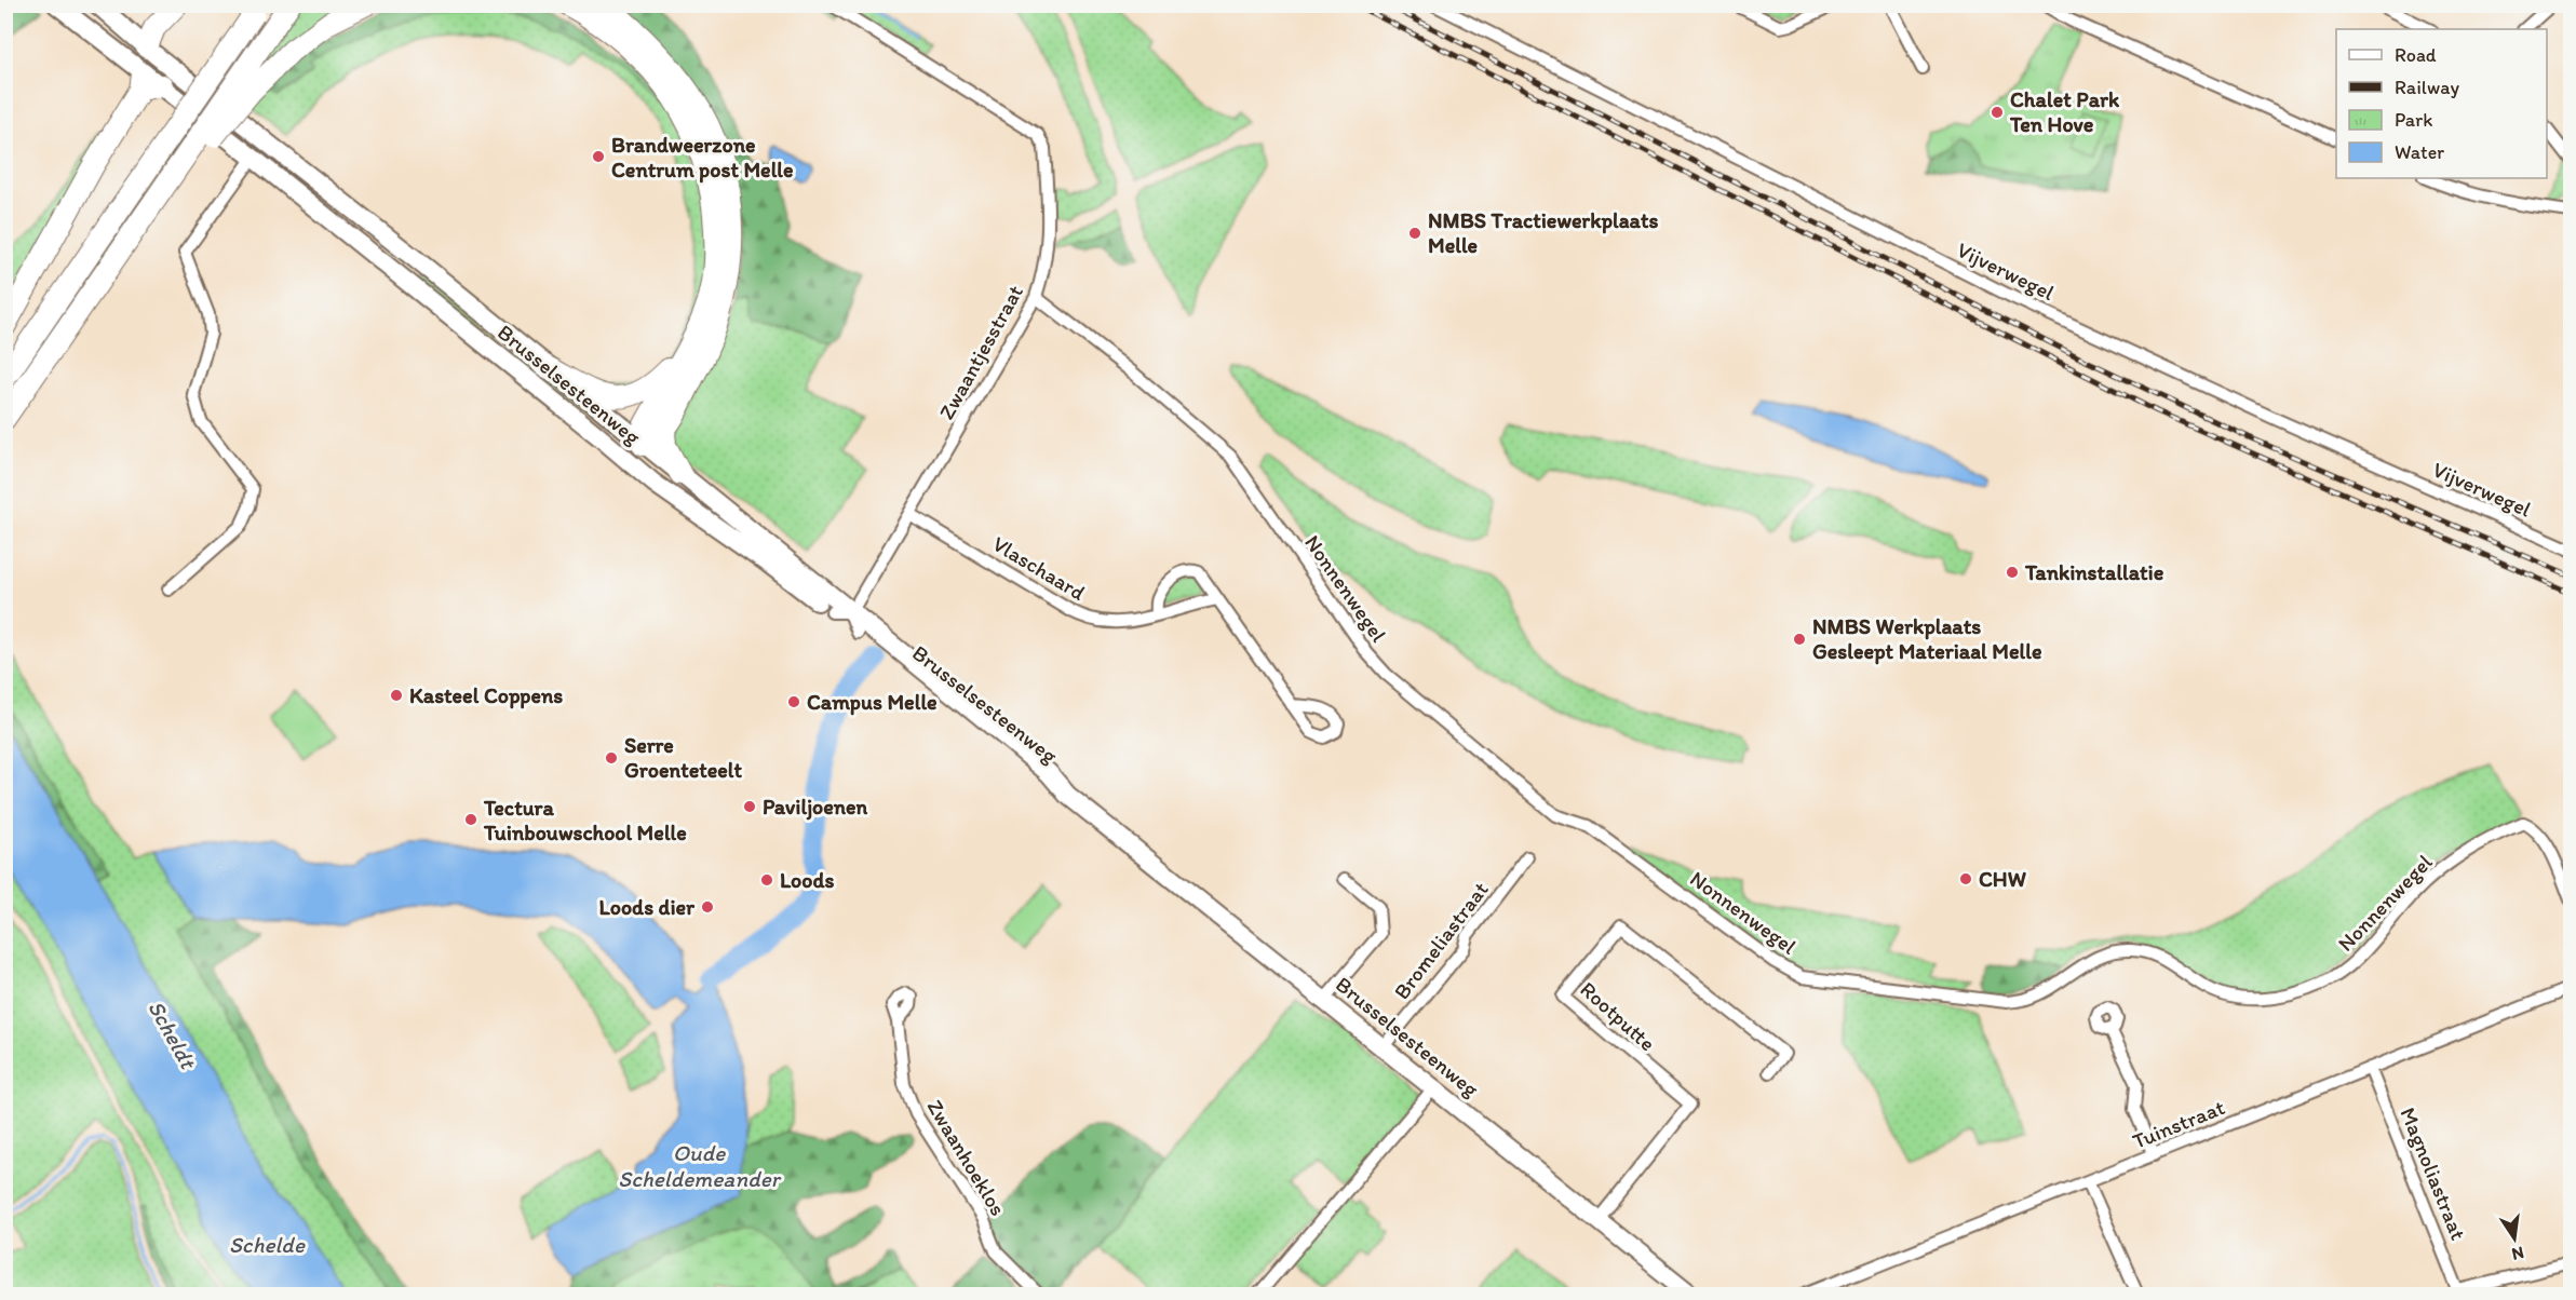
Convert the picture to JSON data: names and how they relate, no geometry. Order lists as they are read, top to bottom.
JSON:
{
  "streets": {
    "main road": ["Brusselsesteenweg"],
    "street": [
      "Vijverwegel",
      "Zwaantjesstraat",
      "Vlaschaard",
      "Nonnenwegel",
      "Bromeliastraat",
      "Rootputte",
      "Tuinstraat",
      "Zwaanhoeklos",
      "Magnoliastraat"
    ]
  },
  "crossings": [
    ["Zwaantjesstraat", "Brusselsesteenweg"],
    ["Zwaantjesstraat", "Vlaschaard"],
    ["Zwaantjesstraat", "Nonnenwegel"],
    ["Brusselsesteenweg", "Bromeliastraat"],
    ["Brusselsesteenweg", "Rootputte"],
    ["Tuinstraat", "Magnoliastraat"]
  ],
  "water": ["Scheldt", "Oude Scheldemeander", "Schelde"],
  "places": [
    "Chalet Park Ten Hove",
    "Brandweerzone Centrum post Melle",
    "NMBS Tractiewerkplaats Melle",
    "Tankinstallatie",
    "NMBS Werkplaats Gesleept Materiaal Melle",
    "Kasteel Coppens",
    "Campus Melle",
    "Serre Groenteteelt",
    "Paviljoenen",
    "Tectura Tuinbouwschool Melle",
    "CHW",
    "Loods",
    "Loods dier"
  ],
  "legend": [
    "Road",
    "Railway",
    "Park",
    "Water"
  ],
  "north": "bottom"
}
